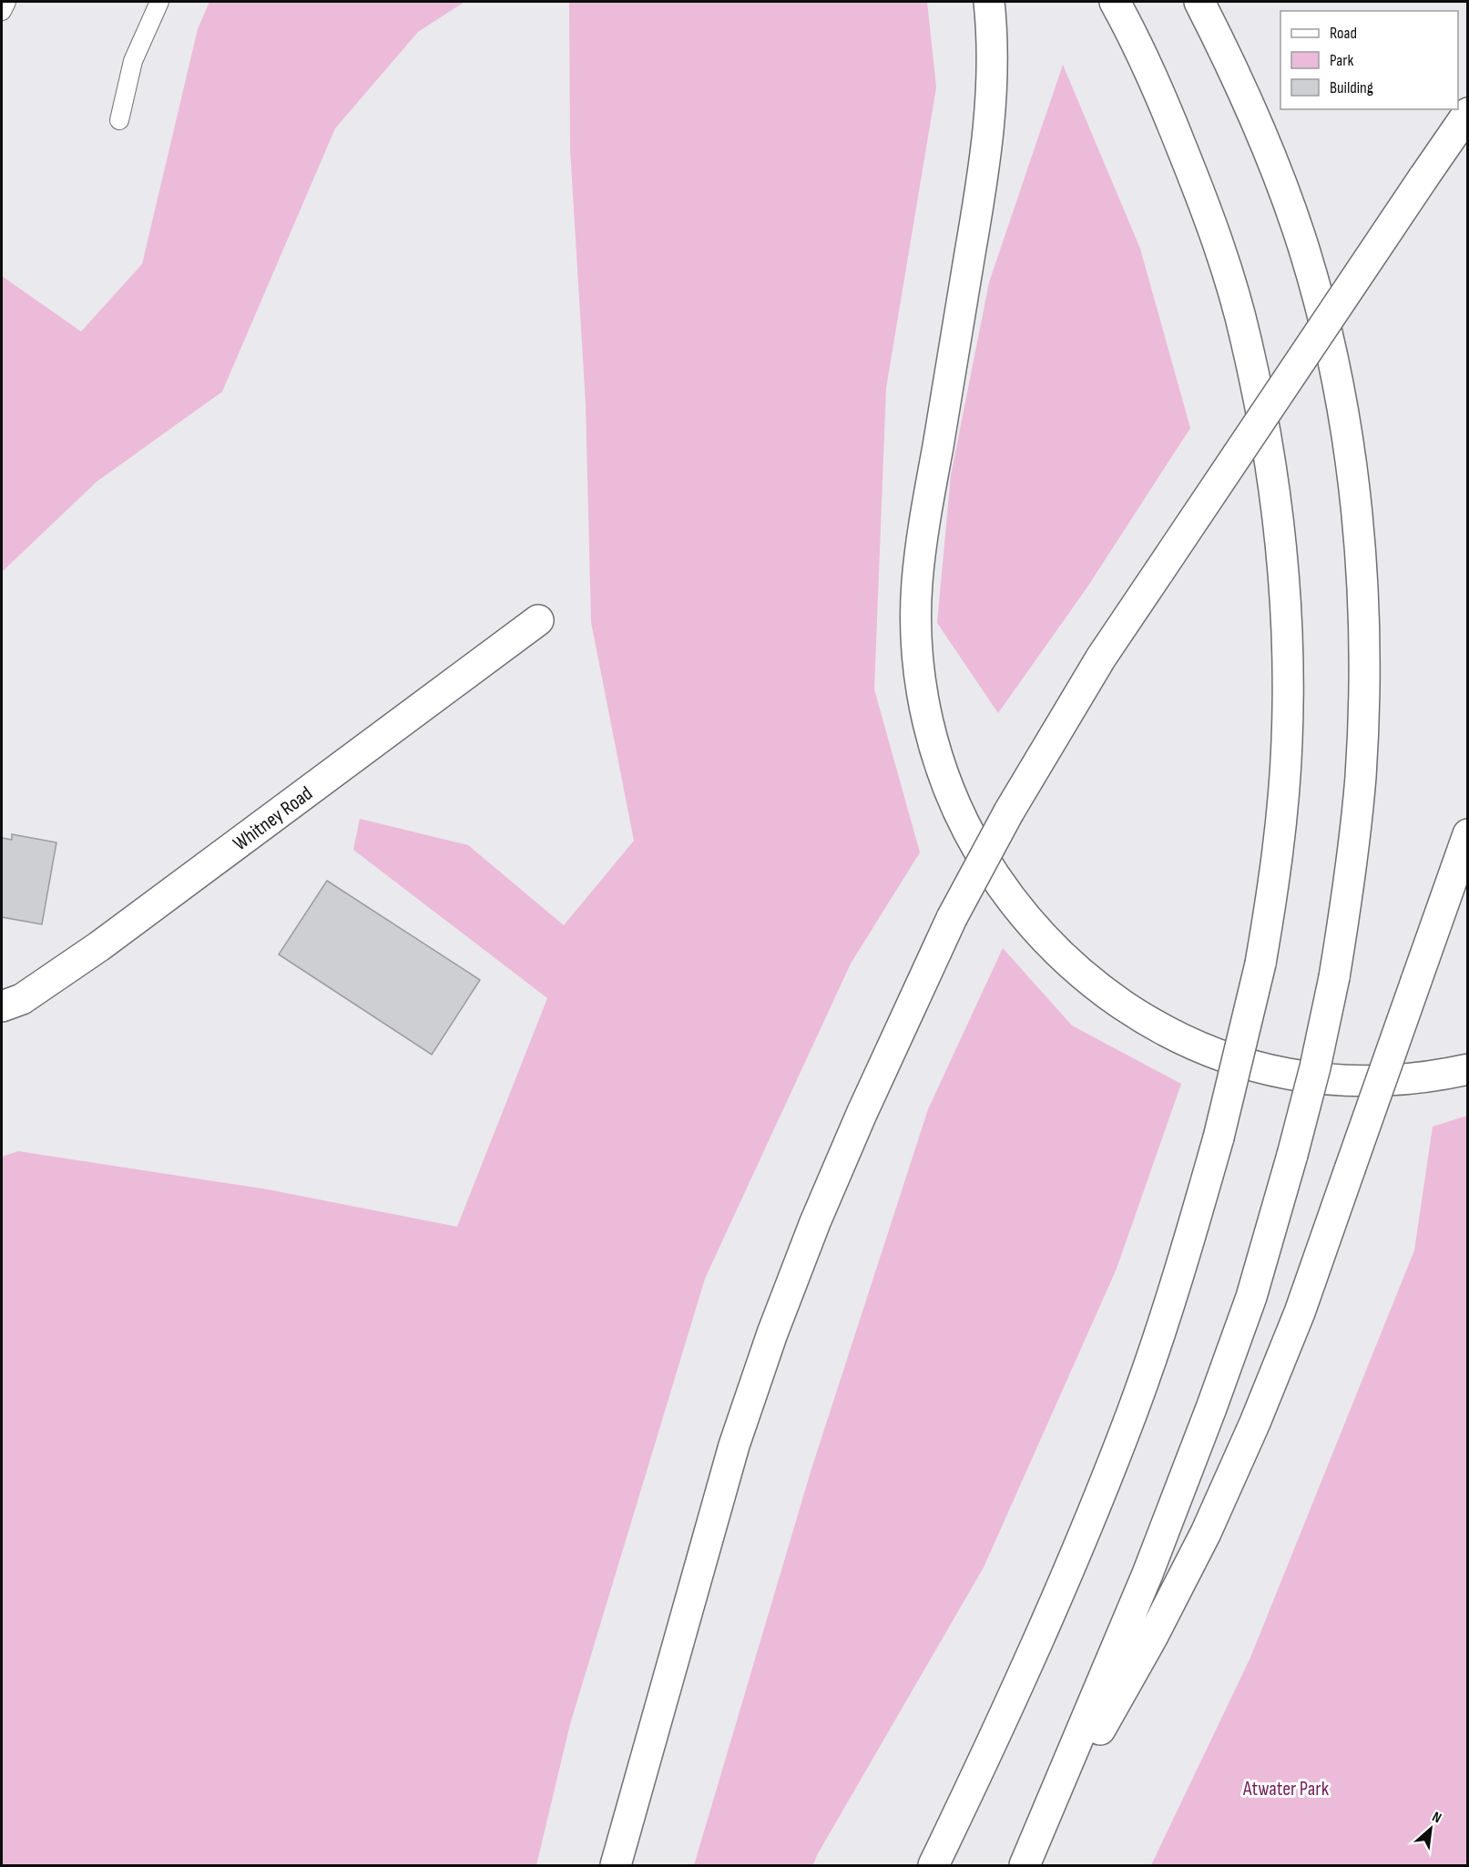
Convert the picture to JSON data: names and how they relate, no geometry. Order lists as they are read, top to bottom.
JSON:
{
  "streets": {
    "main road": ["Whitney Road"]
  },
  "parks": ["Atwater Park"],
  "legend": ["Road", "Park", "Building"],
  "north": "top right"
}
